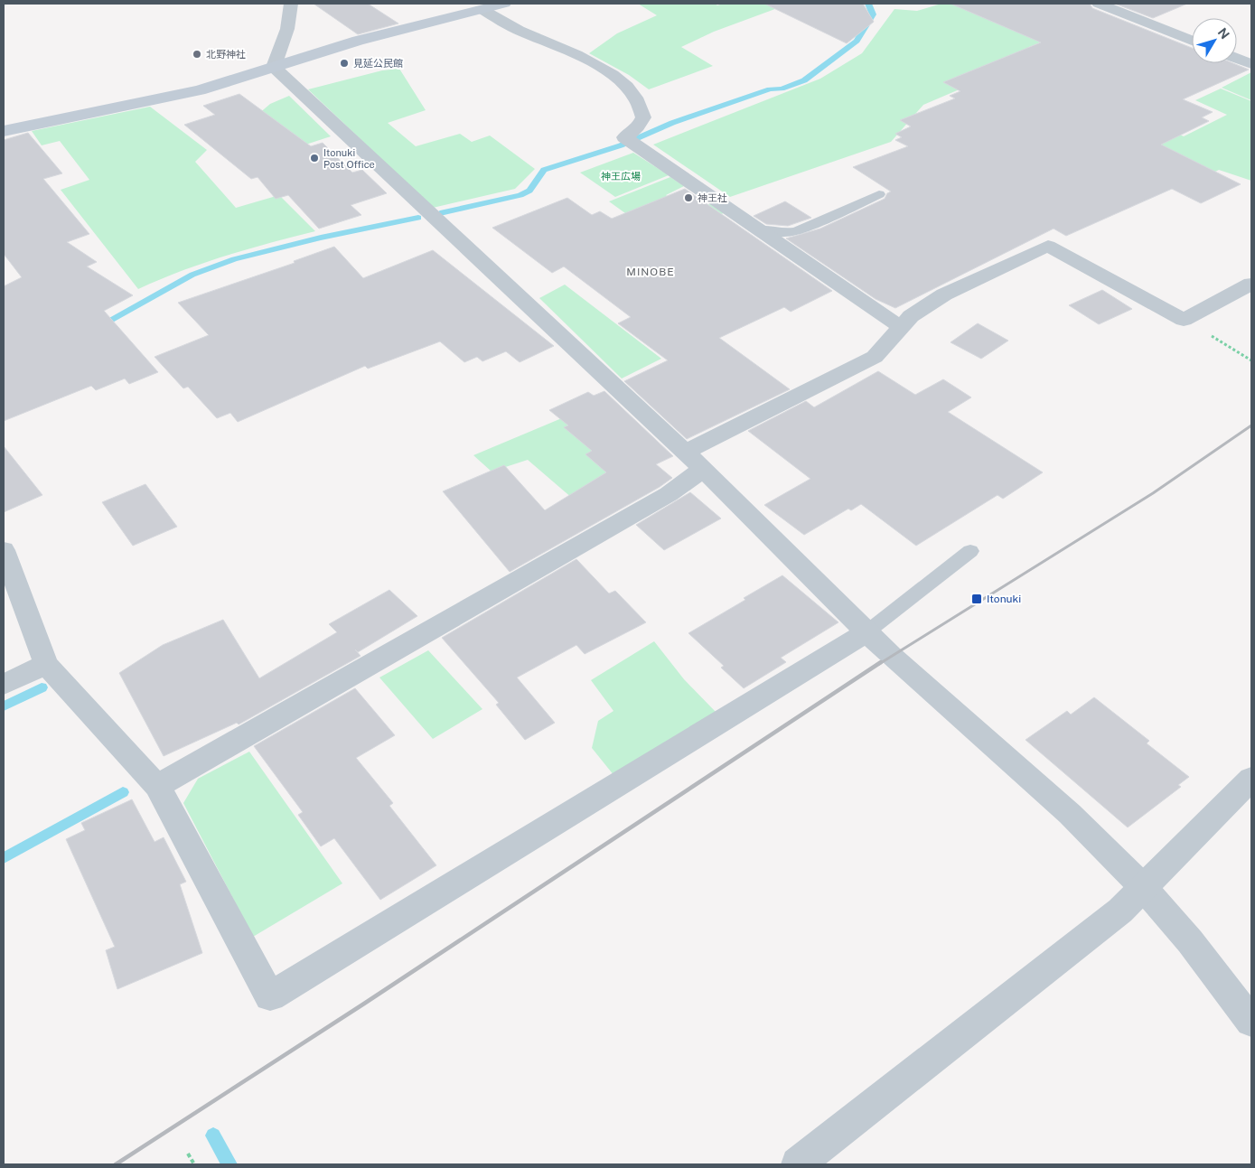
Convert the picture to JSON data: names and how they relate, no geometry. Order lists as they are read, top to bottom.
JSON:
{
  "districts": ["MINOBE"],
  "parks": ["神王広場"],
  "places": {
    "other": [
      "北野神社",
      "見延公民館",
      "Itonuki Post Office",
      "神王社"
    ],
    "transit": ["Itonuki"]
  },
  "north": "top right"
}
